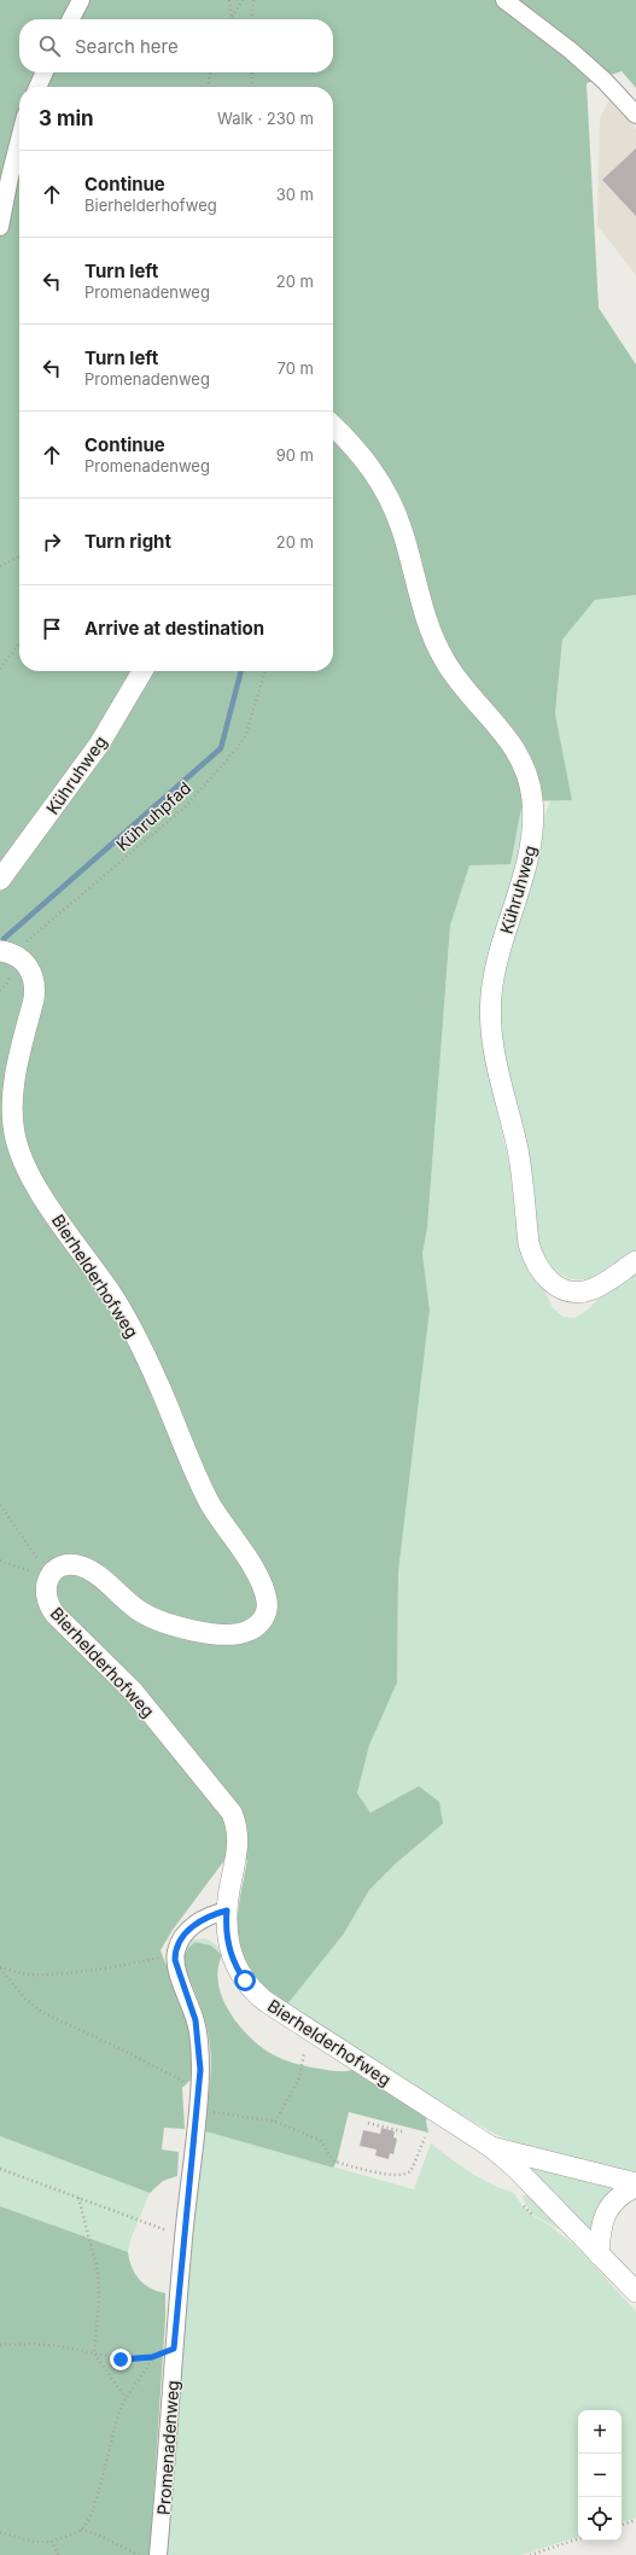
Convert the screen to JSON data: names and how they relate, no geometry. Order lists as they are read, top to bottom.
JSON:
{
  "streets": {
    "street": ["Kühruhweg", "Bierhelderhofweg", "Promenadenweg"],
    "path": ["Kühruhpfad"]
  },
  "crossings": [
    ["Kühruhpfad", "Bierhelderhofweg"]
  ],
  "page": {
    "search": "Search here",
    "heading": ["3 min", "Walk · 230 m"],
    "list": [
      ["Continue", "Bierhelderhofweg", "30 m"],
      ["Turn left", "Promenadenweg", "20 m"],
      ["Turn left", "Promenadenweg", "70 m"],
      ["Continue", "Promenadenweg", "90 m"],
      ["Turn right", "20 m"],
      "Arrive at destination"
    ],
    "map_buttons": ["+", "−"]
  }
}
